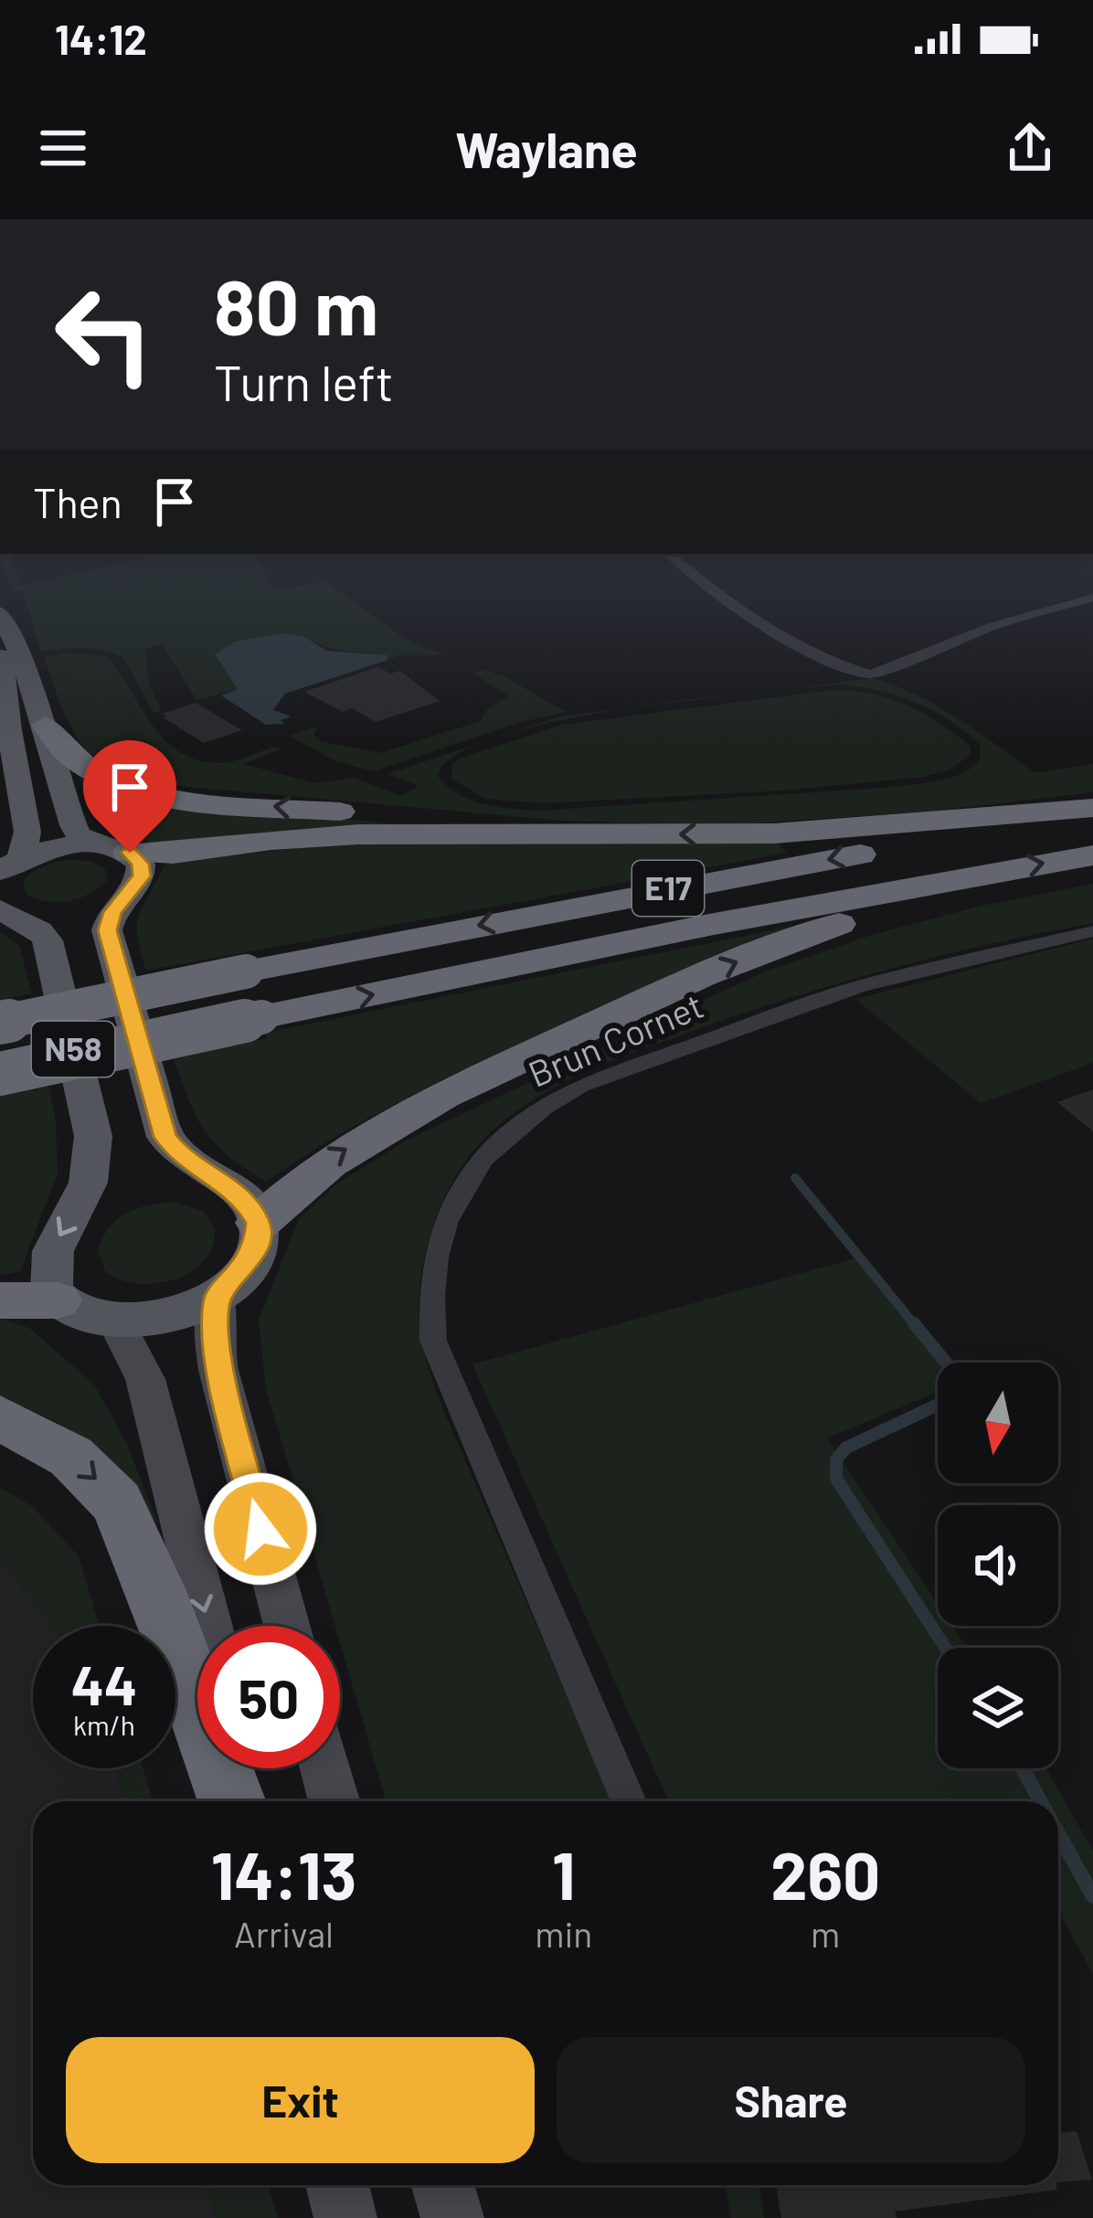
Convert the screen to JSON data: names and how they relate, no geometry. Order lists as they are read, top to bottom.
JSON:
{
  "streets": {
    "highway": ["E17"],
    "main road": ["N58"],
    "street": ["Brun Cornet"]
  },
  "north": "bottom",
  "page": {
    "status": "14:12",
    "header": "Waylane",
    "turn": ["80 m", "Turn left"],
    "then": "Then",
    "speed": "44 km/h",
    "limit": "50",
    "eta": [
      "14:13",
      "Arrival",
      "1",
      "min",
      "260",
      "m"
    ],
    "buttons": ["Exit", "Share"]
  }
}
